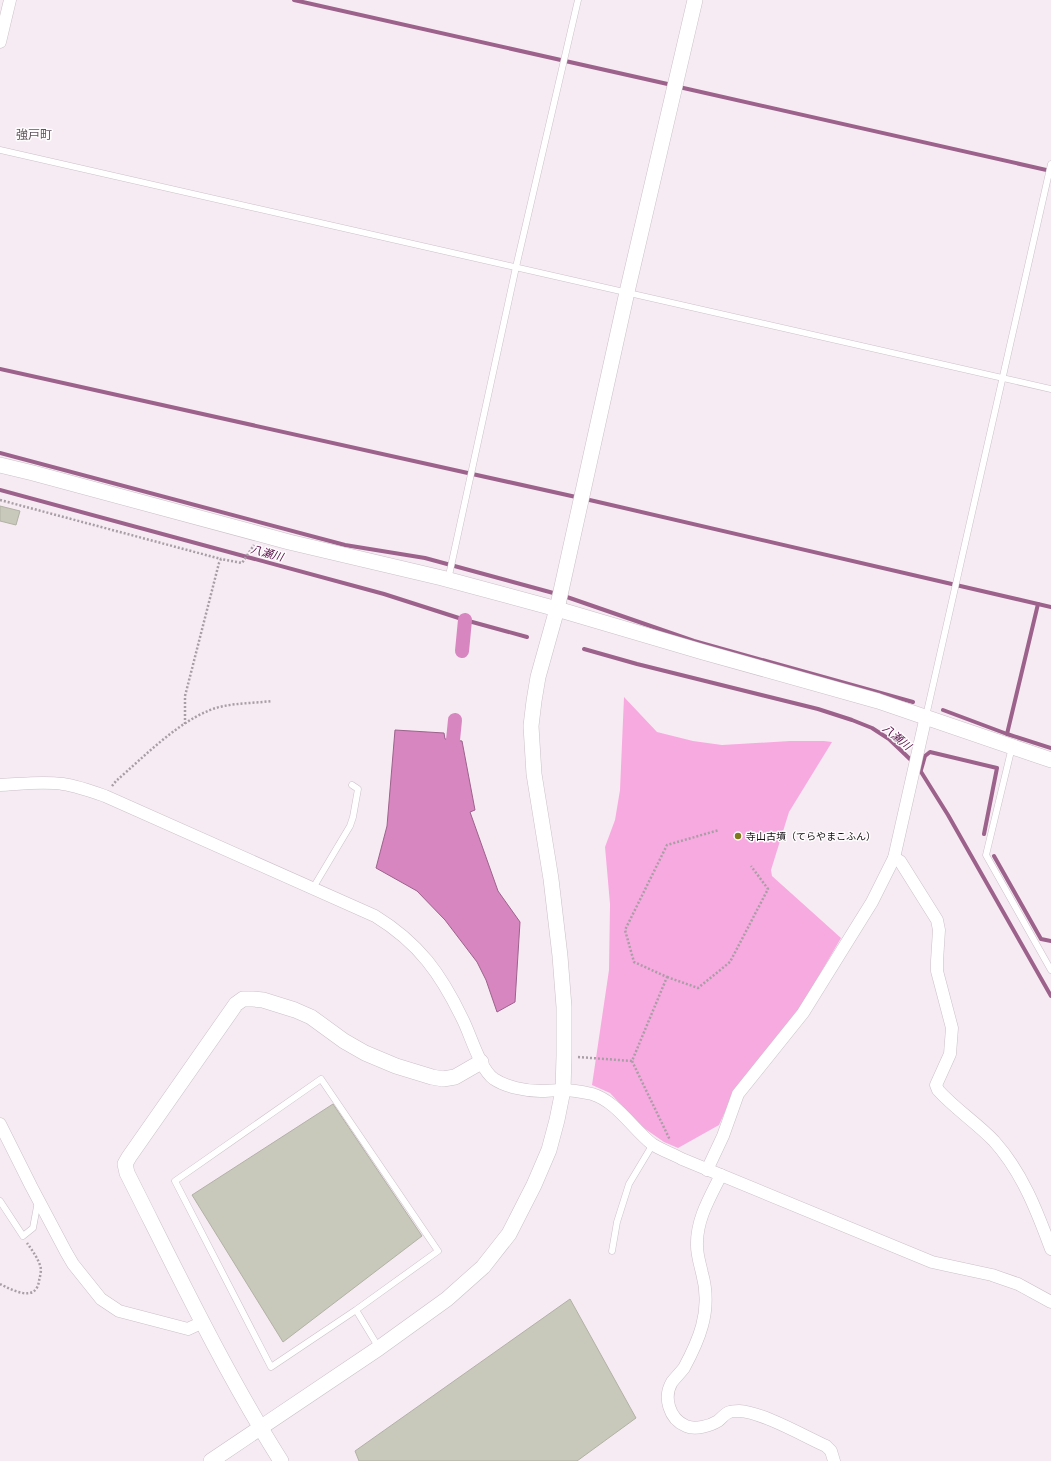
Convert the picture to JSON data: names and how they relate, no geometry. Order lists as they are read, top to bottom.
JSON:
{
  "districts": ["強戸町"],
  "water": ["八瀬川"],
  "places": ["寺山古墳（てらやまこふん）"]
}
